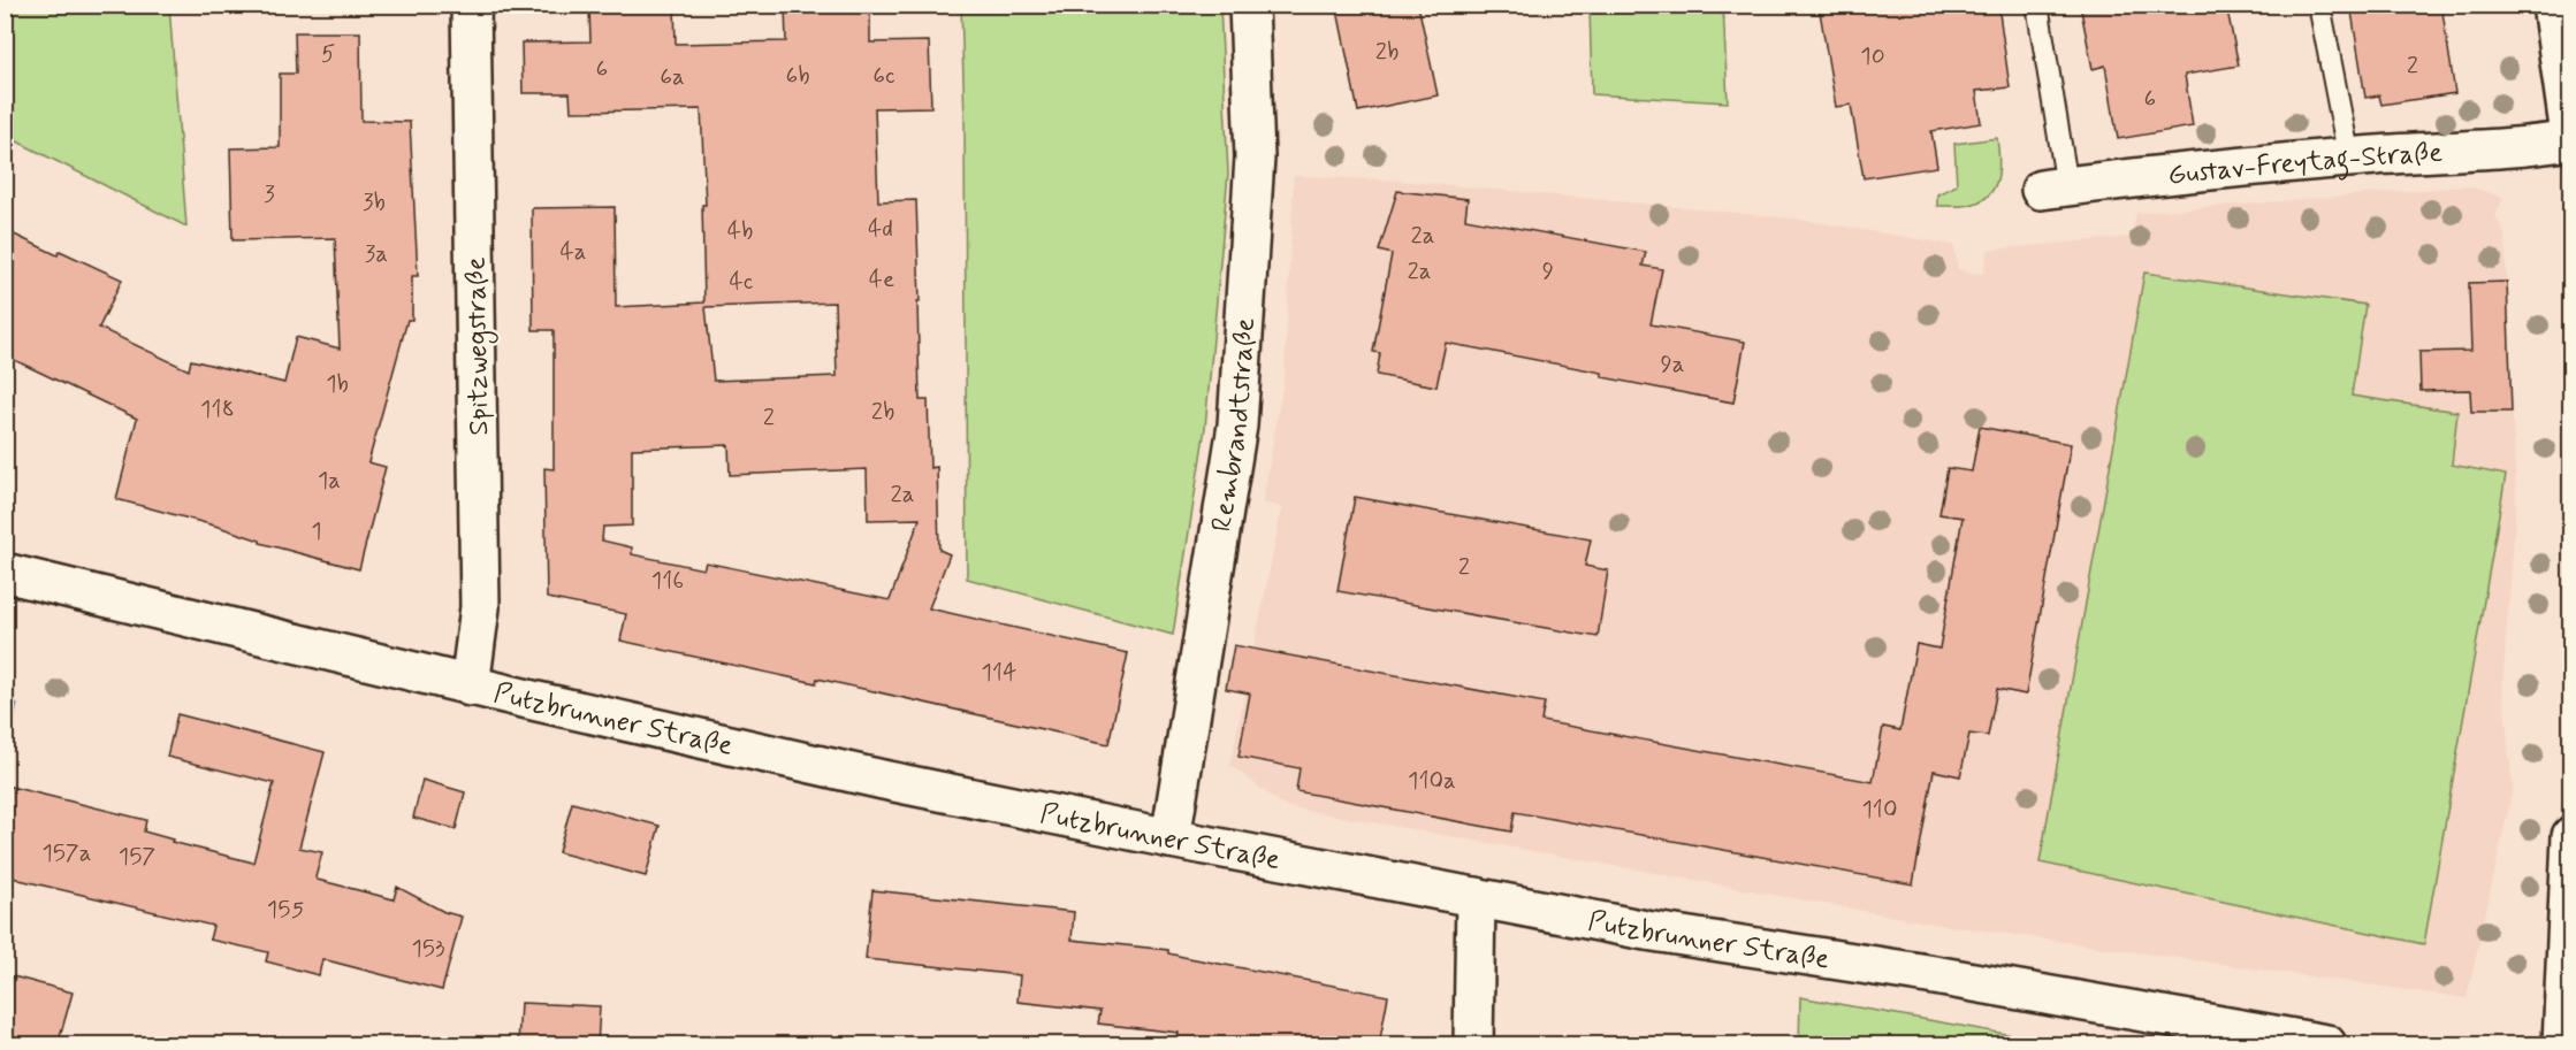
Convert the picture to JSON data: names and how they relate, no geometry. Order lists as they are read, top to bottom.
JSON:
{
  "streets": {
    "street": [
      "Gustav-Freytag-Straße",
      "Spitzwegstraße",
      "Rembrandtstraße",
      "Putzbrunner Straße"
    ]
  },
  "crossings": [
    ["Spitzwegstraße", "Putzbrunner Straße"],
    ["Rembrandtstraße", "Putzbrunner Straße"]
  ],
  "house_numbers": [
    "2b",
    "5",
    "10",
    "2",
    "6",
    "6b",
    "6c",
    "6a",
    "6",
    "3",
    "3b",
    "4d",
    "4b",
    "2a",
    "4a",
    "3a",
    "2a",
    "9",
    "4e",
    "4c",
    "9a",
    "1b",
    "118",
    "2b",
    "2",
    "1a",
    "2a",
    "1",
    "2",
    "116",
    "114",
    "110a",
    "110",
    "157a",
    "157",
    "155",
    "153"
  ]
}
